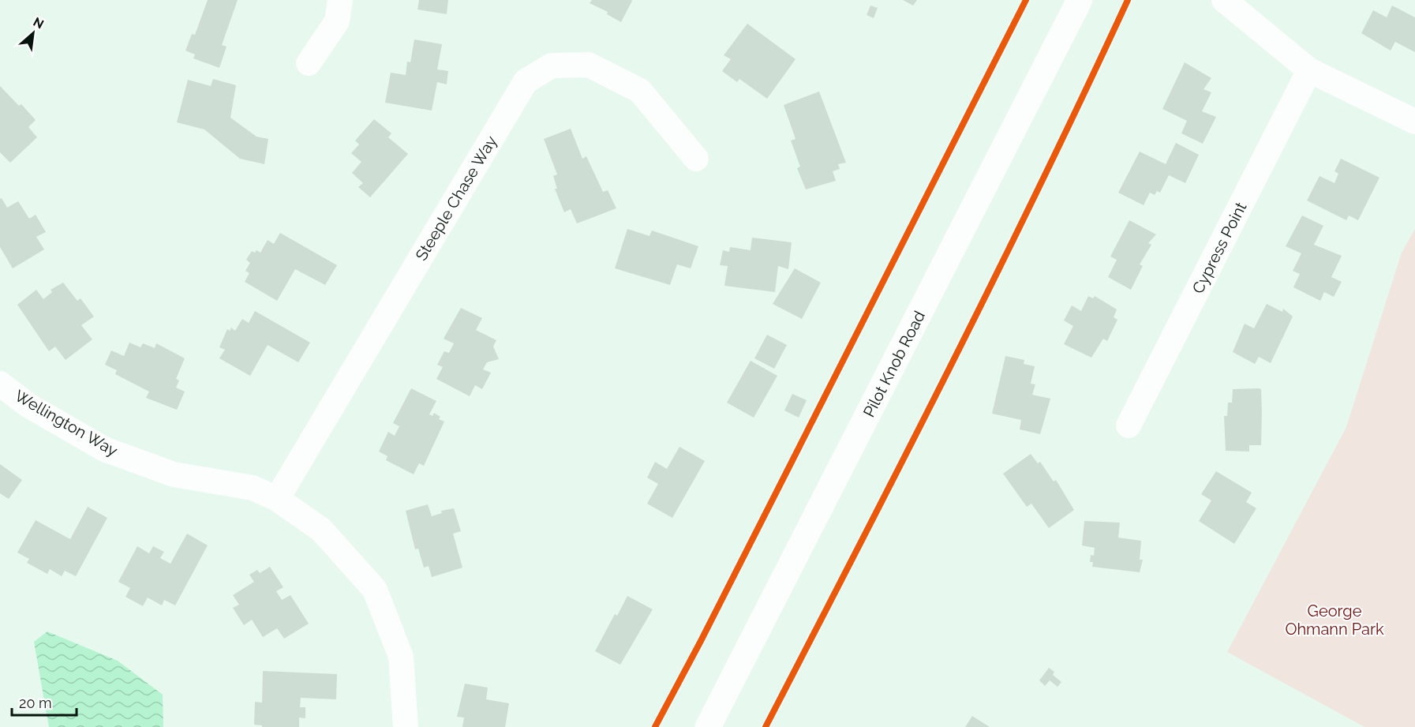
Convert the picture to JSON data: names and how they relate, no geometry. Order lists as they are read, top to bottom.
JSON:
{
  "streets": {
    "main road": ["Pilot Knob Road"],
    "street": ["Steeple Chase Way", "Cypress Point", "Wellington Way"]
  },
  "crossings": [
    ["Steeple Chase Way", "Wellington Way"]
  ],
  "parks": ["George Ohmann Park"],
  "scale_bar": "20 m",
  "north": "top right"
}
